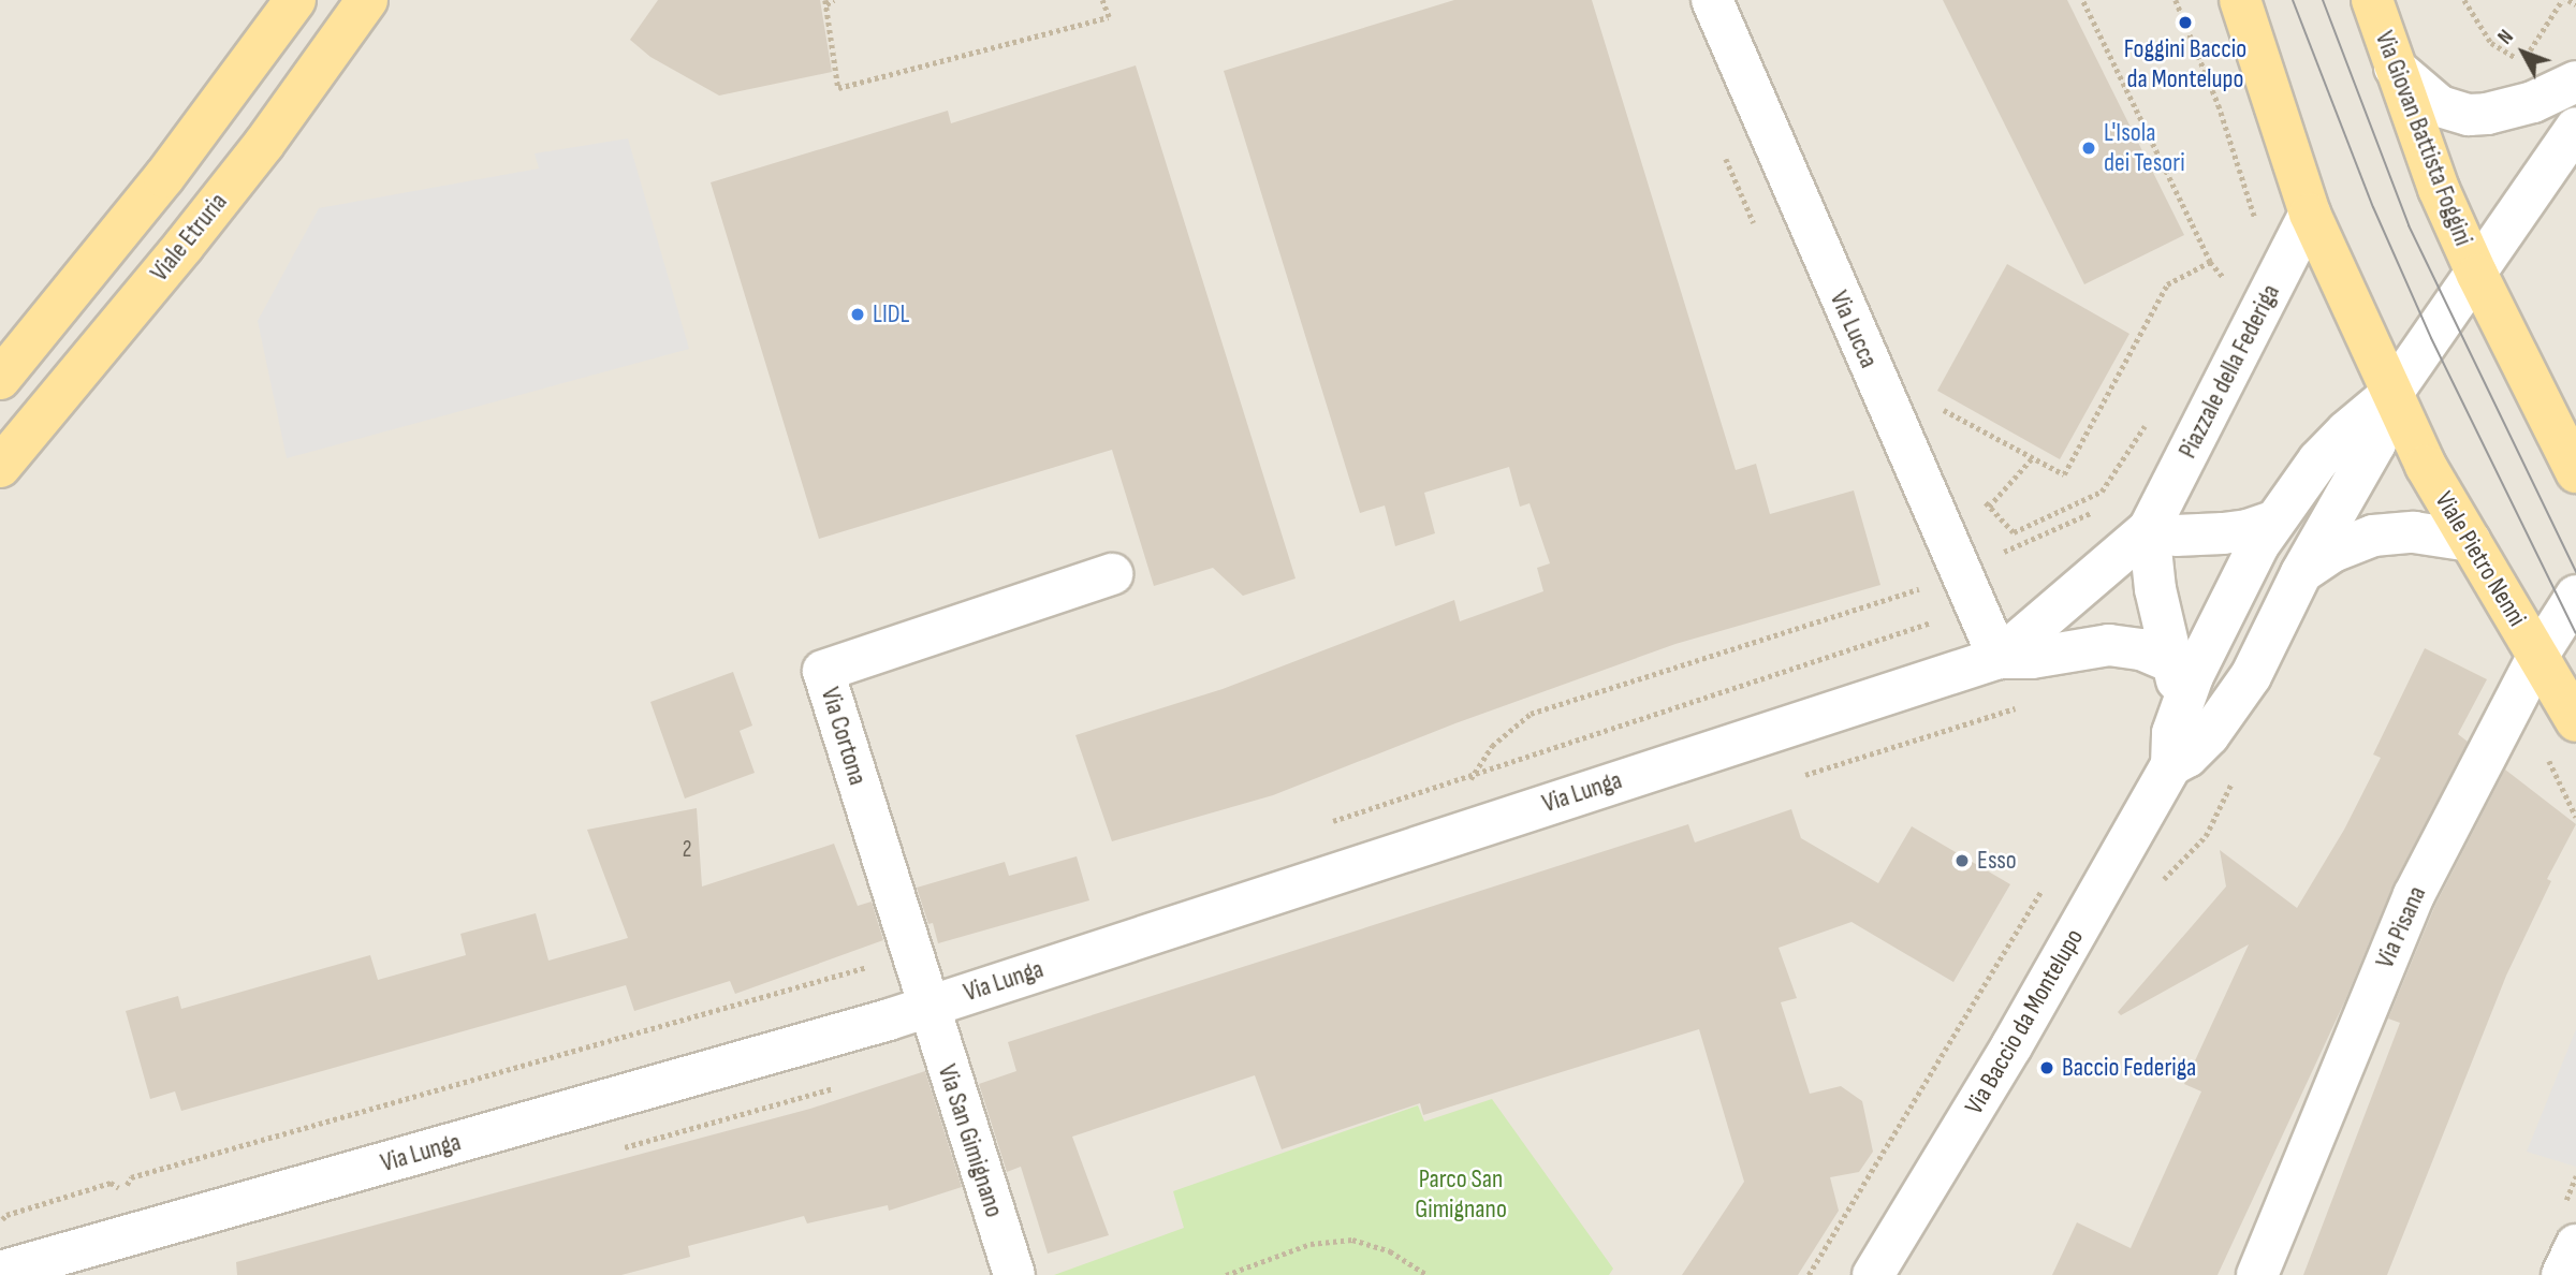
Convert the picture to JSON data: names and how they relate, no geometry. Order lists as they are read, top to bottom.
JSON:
{
  "streets": {
    "main road": ["Via Giovan Battista Foggini", "Viale Etruria", "Viale Pietro Nenni"],
    "street": [
      "Via Lucca",
      "Piazzale della Federiga",
      "Via Cortona",
      "Via Lunga",
      "Via Pisana",
      "Via Baccio da Montelupo",
      "Via San Gimignano"
    ]
  },
  "crossings": [
    ["Via Giovan Battista Foggini", "Via Baccio da Montelupo"],
    ["Via Lucca", "Via Lunga"],
    ["Piazzale della Federiga", "Via Lunga"],
    ["Viale Pietro Nenni", "Via Pisana"],
    ["Viale Pietro Nenni", "Via Baccio da Montelupo"],
    ["Via Cortona", "Via Lunga"],
    ["Via Cortona", "Via San Gimignano"],
    ["Via Lunga", "Via San Gimignano"]
  ],
  "parks": ["Parco San Gimignano"],
  "places": [
    "Foggini Baccio da Montelupo",
    "L'Isola dei Tesori",
    "LIDL",
    "Esso",
    "Baccio Federiga"
  ],
  "house_numbers": ["2"],
  "north": "top left"
}
